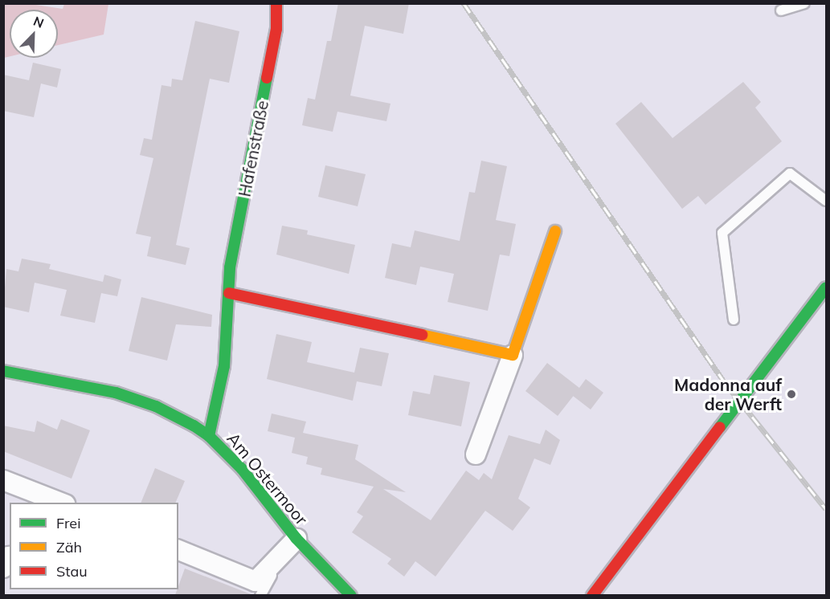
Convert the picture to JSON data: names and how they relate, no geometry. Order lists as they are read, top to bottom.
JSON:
{
  "streets": {
    "street": ["Hafenstraße", "Am Ostermoor"]
  },
  "crossings": [
    ["Hafenstraße", "Am Ostermoor"]
  ],
  "places": ["Madonna auf der Werft"],
  "legend": ["Frei", "Zäh", "Stau"],
  "north": "top right"
}
